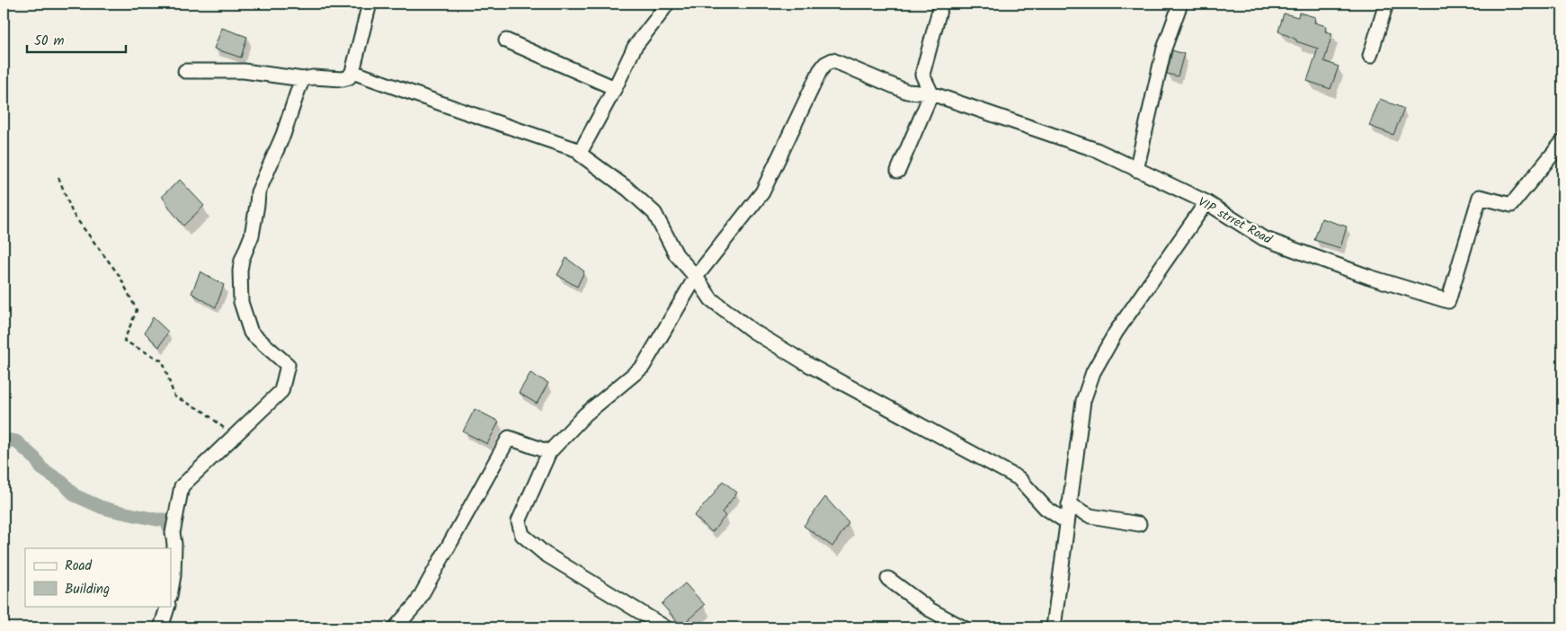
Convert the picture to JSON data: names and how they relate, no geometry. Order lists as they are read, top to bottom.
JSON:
{
  "streets": {
    "street": ["VIP strret Road"]
  },
  "legend": ["Road", "Building"],
  "scale_bar": "50 m"
}
